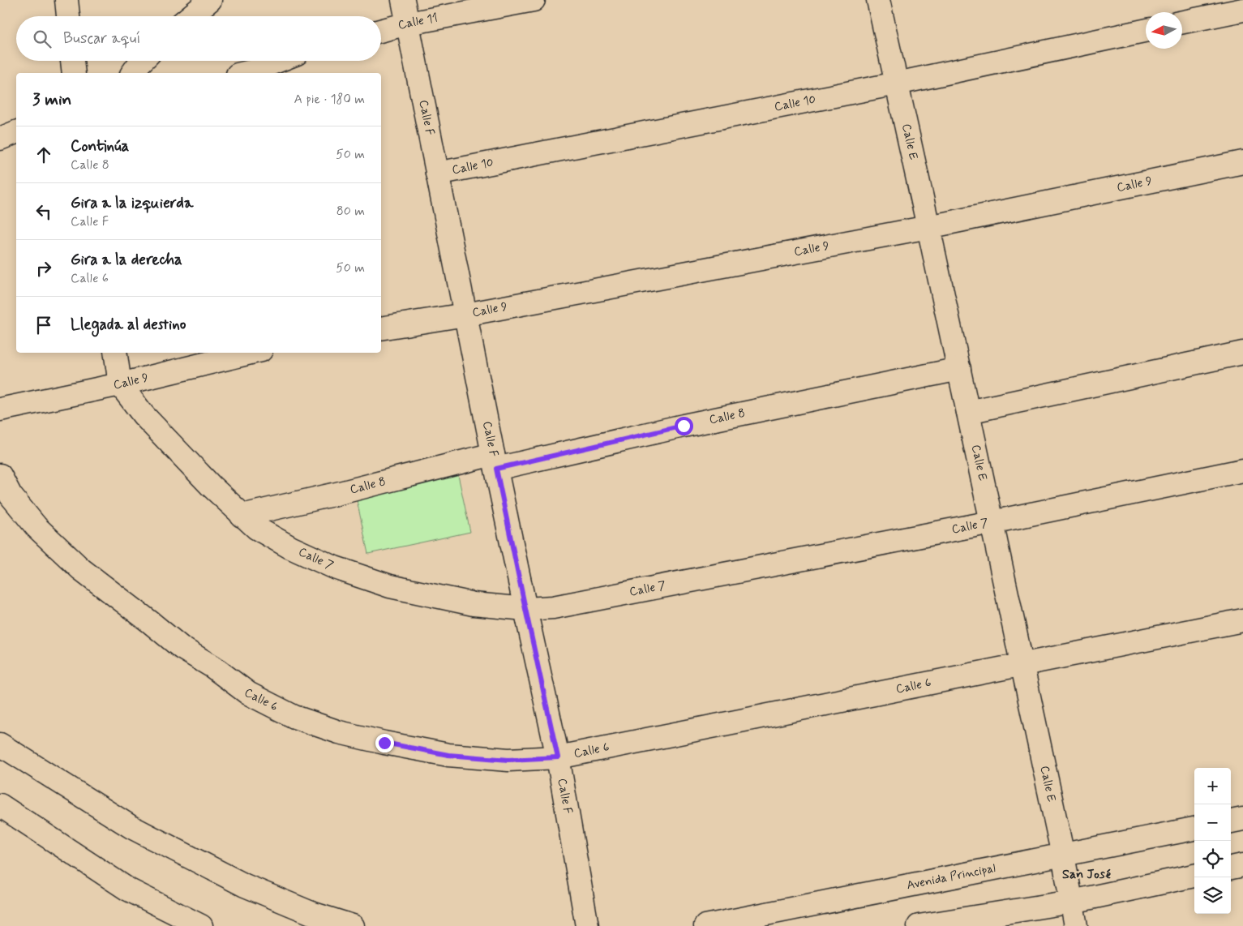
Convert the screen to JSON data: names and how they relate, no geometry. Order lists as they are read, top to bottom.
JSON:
{
  "streets": {
    "street": [
      "Calle 11",
      "Calle 10",
      "Calle F",
      "Calle E",
      "Calle 9",
      "Calle 8",
      "Calle 7",
      "Calle 6",
      "Avenida Principal"
    ]
  },
  "crossings": [
    ["Calle 11", "Calle F"],
    ["Calle 10", "Calle F"],
    ["Calle 10", "Calle E"],
    ["Calle F", "Calle 9"],
    ["Calle F", "Calle 8"],
    ["Calle F", "Calle 7"],
    ["Calle F", "Calle 6"],
    ["Calle E", "Calle 9"],
    ["Calle E", "Calle 8"],
    ["Calle E", "Calle 7"],
    ["Calle E", "Calle 6"],
    ["Calle E", "Avenida Principal"],
    ["Calle 9", "Calle 7"],
    ["Calle 8", "Calle 7"]
  ],
  "districts": ["San José"],
  "north": "left",
  "page": {
    "search": "Buscar aquí",
    "heading": ["3 min", "A pie · 180 m"],
    "list": [
      ["Continúa", "Calle 8", "50 m"],
      ["Gira a la izquierda", "Calle F", "80 m"],
      ["Gira a la derecha", "Calle 6", "50 m"],
      "Llegada al destino"
    ],
    "map_buttons": ["+", "−"]
  }
}
